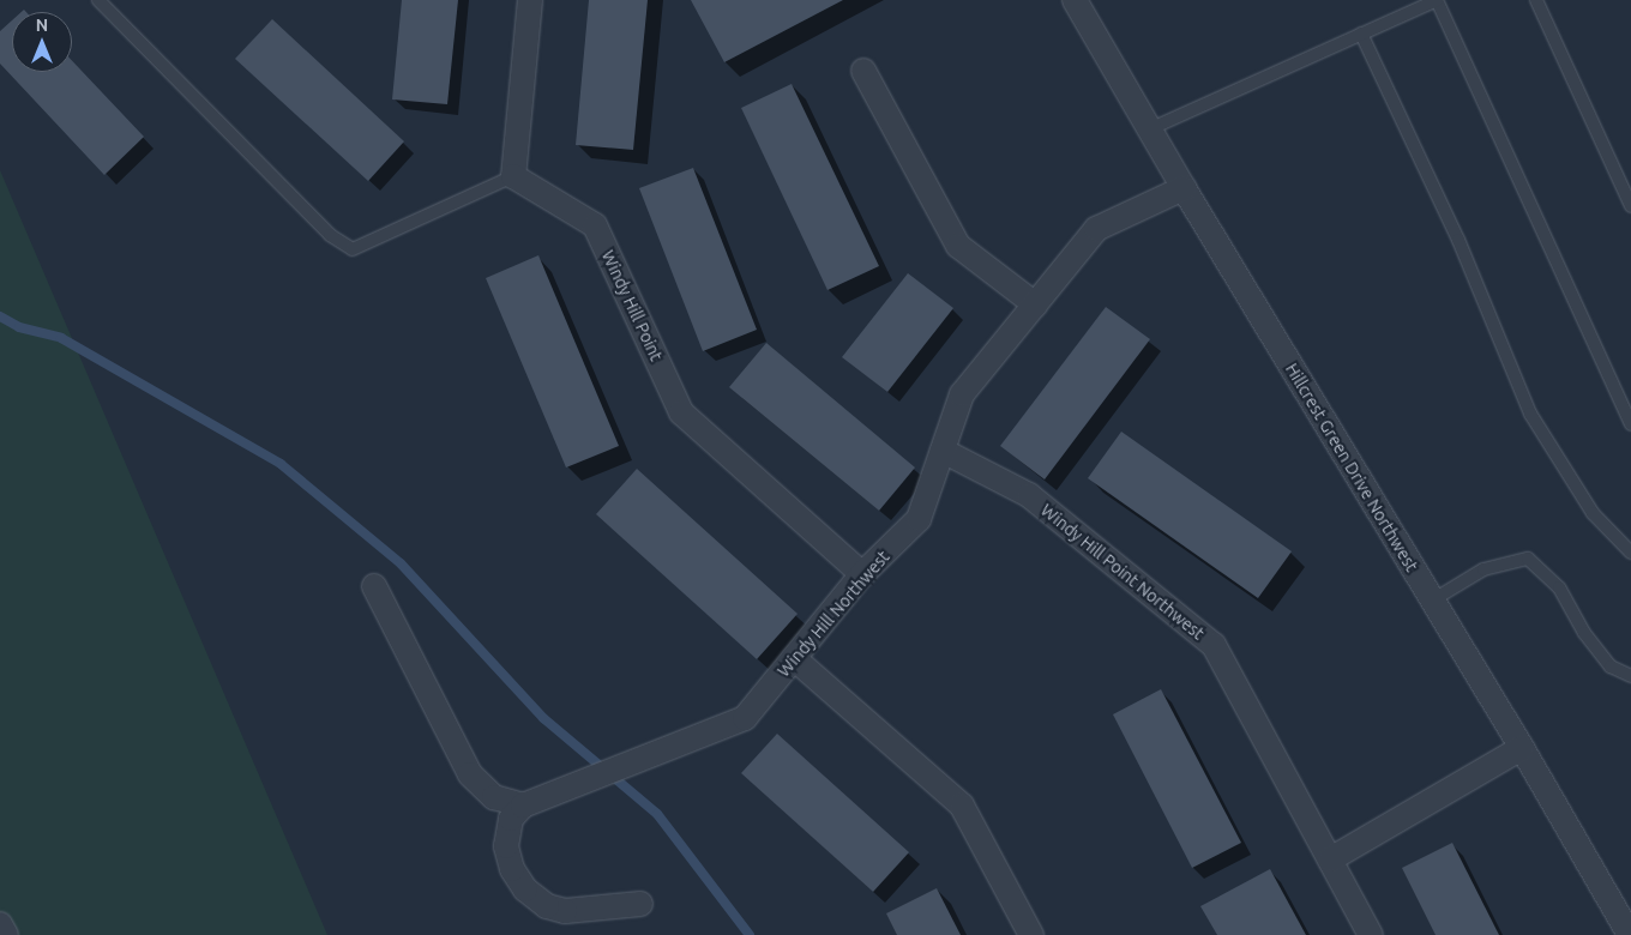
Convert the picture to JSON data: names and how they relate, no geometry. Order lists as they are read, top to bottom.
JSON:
{
  "streets": {
    "street": [
      "Windy Hill Point",
      "Hillcrest Green Drive Northwest",
      "Windy Hill Point Northwest",
      "Windy Hill Northwest"
    ]
  },
  "crossings": [
    ["Windy Hill Point", "Windy Hill Northwest"],
    ["Hillcrest Green Drive Northwest", "Windy Hill Northwest"],
    ["Windy Hill Point Northwest", "Windy Hill Northwest"]
  ],
  "north": "top"
}
